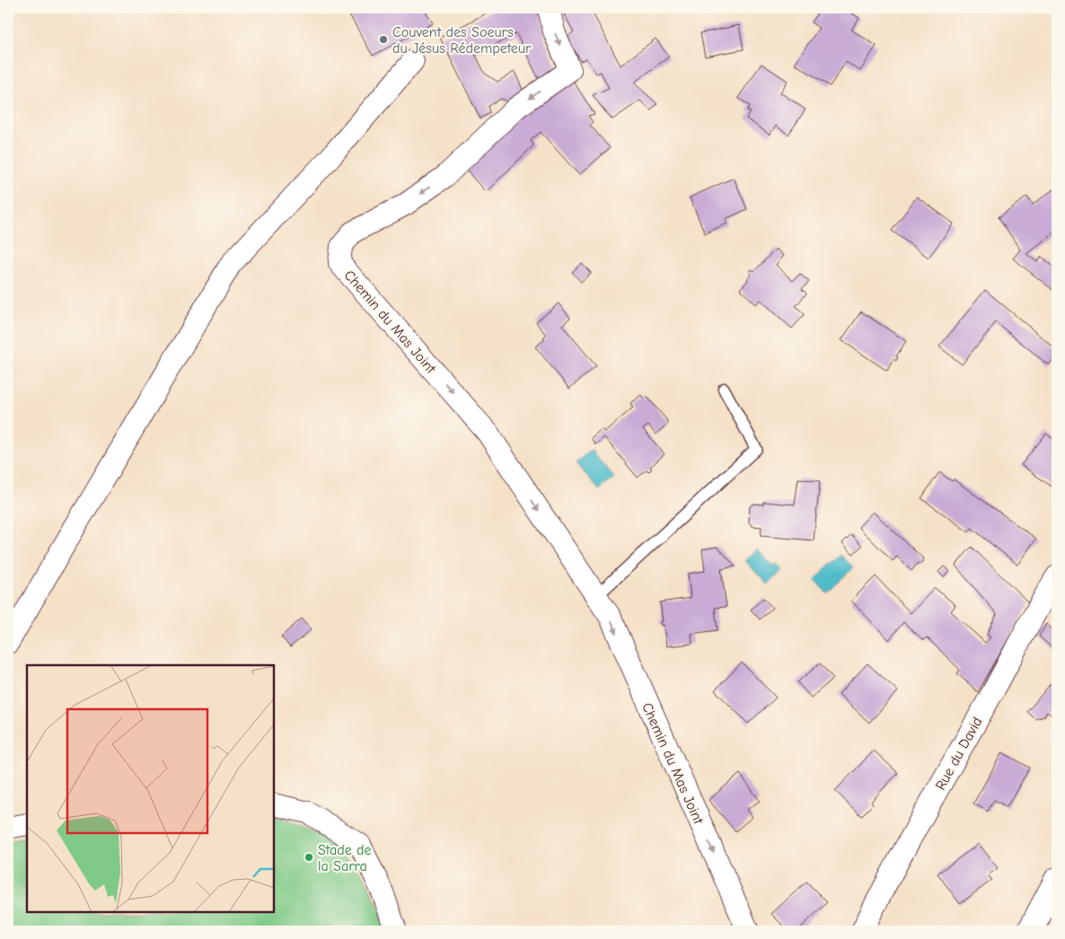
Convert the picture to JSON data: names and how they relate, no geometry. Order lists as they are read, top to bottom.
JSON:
{
  "streets": {
    "street": ["Chemin du Mas Joint", "Rue du David"]
  },
  "one_way": ["Chemin du Mas Joint"],
  "places": ["Couvent des Soeurs du Jésus Rédempeteur", "Stade de la Sarra"]
}
